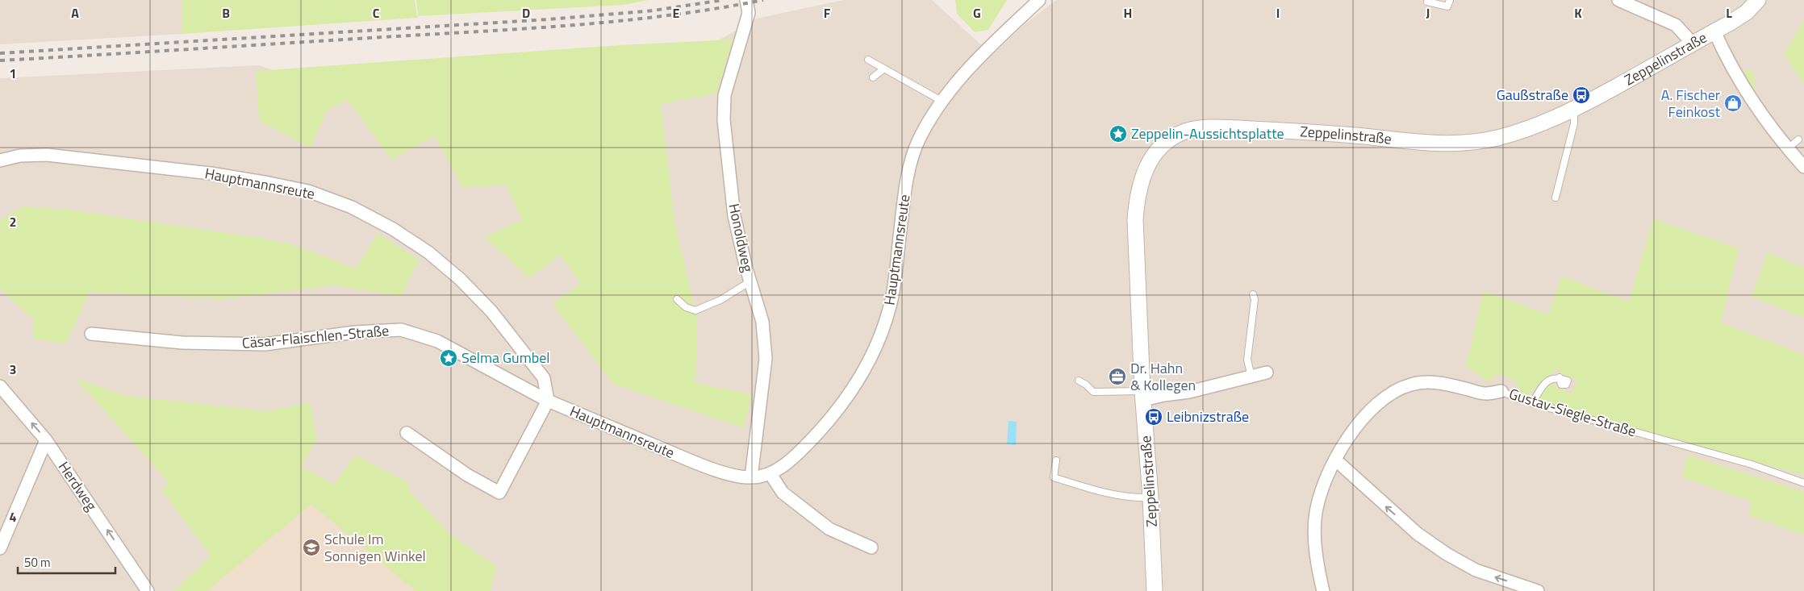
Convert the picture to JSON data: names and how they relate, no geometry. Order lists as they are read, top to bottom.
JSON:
{
  "streets": {
    "street": [
      "Zeppelinstraße",
      "Hauptmannsreute",
      "Honoldweg",
      "Cäsar-Flaischlen-Straße",
      "Gustav-Siegle-Straße",
      "Herdweg"
    ]
  },
  "crossings": [
    ["Hauptmannsreute", "Honoldweg"],
    ["Hauptmannsreute", "Cäsar-Flaischlen-Straße"]
  ],
  "one_way": ["Herdweg"],
  "places": {
    "bus stop": ["Gaußstraße", "Leibnizstraße"],
    "shop": ["A. Fischer Feinkost"],
    "place": ["Zeppelin-Aussichtsplatte", "Selma Gumbel"],
    "office": ["Dr. Hahn & Kollegen"],
    "school or university": ["Schule Im Sonnigen Winkel"]
  },
  "scale_bar": "50 m",
  "grid": {
    "columns": [
      "A",
      "B",
      "C",
      "D",
      "E",
      "F",
      "G",
      "H",
      "I",
      "J",
      "K",
      "L"
    ],
    "rows": [
      "1",
      "2",
      "3",
      "4"
    ]
  }
}
